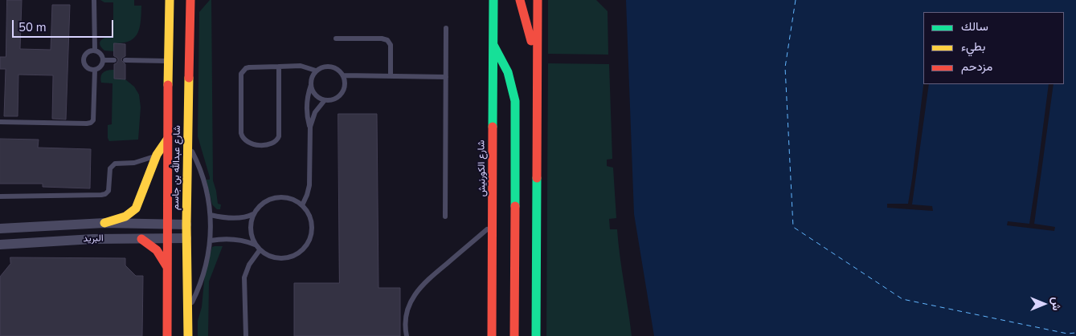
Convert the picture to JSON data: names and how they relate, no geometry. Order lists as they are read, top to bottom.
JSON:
{
  "streets": {
    "main road": ["شارع عبدالله بن جاسم", "شارع الكورنيش"],
    "street": ["البريد"]
  },
  "crossings": [
    ["شارع عبدالله بن جاسم", "البريد"]
  ],
  "legend": ["سالك", "بطيء", "مزدحم"],
  "scale_bar": "50 m",
  "north": "right"
}
